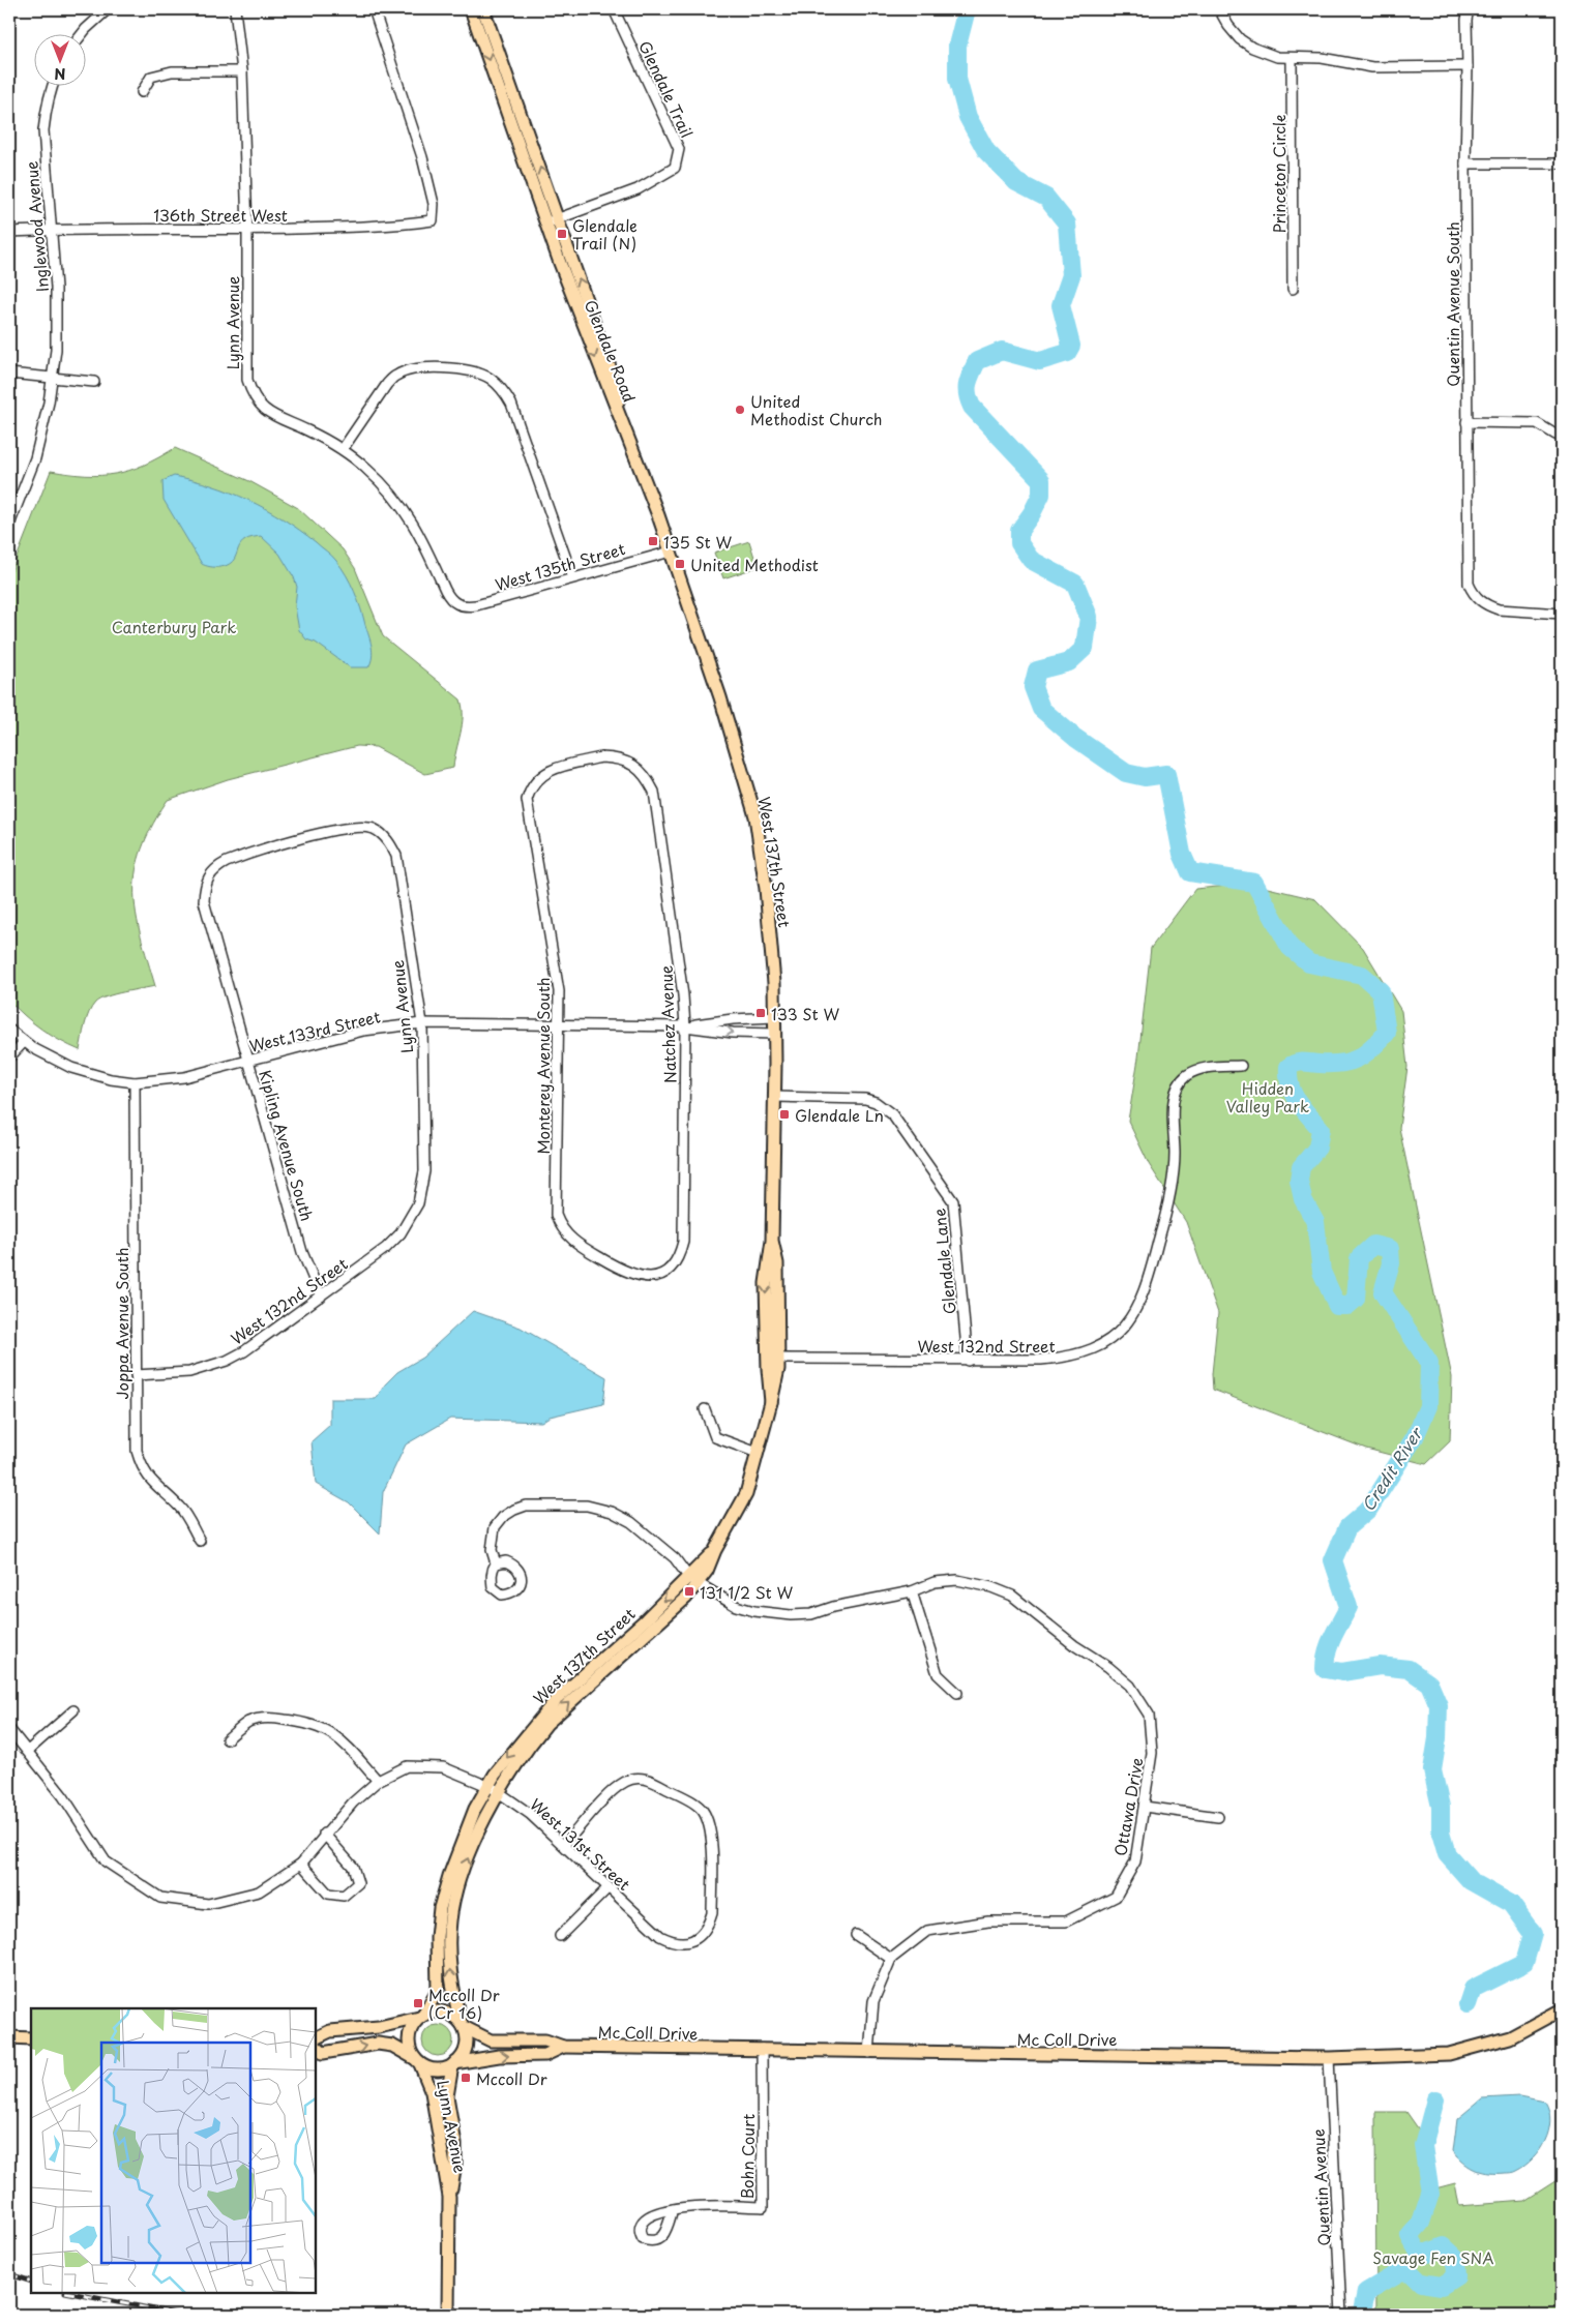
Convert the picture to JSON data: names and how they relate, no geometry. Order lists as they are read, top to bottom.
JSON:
{
  "streets": {
    "main road": [
      "Lynn Avenue",
      "Glendale Road",
      "West 137th Street",
      "Mc Coll Drive"
    ],
    "street": [
      "Glendale Trail",
      "Princeton Circle",
      "136th Street West",
      "Inglewood Avenue",
      "Quentin Avenue South",
      "West 135th Street",
      "Natchez Avenue",
      "West 133rd Street",
      "Monterey Avenue South",
      "Kipling Avenue South",
      "Glendale Lane",
      "West 132nd Street",
      "Joppa Avenue South",
      "Ottawa Drive",
      "West 131st Street",
      "Bohn Court",
      "Quentin Avenue"
    ]
  },
  "crossings": [
    ["Glendale Trail", "Glendale Road"],
    ["136th Street West", "Inglewood Avenue"],
    ["136th Street West", "Lynn Avenue"],
    ["Lynn Avenue", "West 135th Street"],
    ["Lynn Avenue", "West 133rd Street"],
    ["Lynn Avenue", "Kipling Avenue South"],
    ["Lynn Avenue", "West 132nd Street"],
    ["Lynn Avenue", "Mc Coll Drive"],
    ["Glendale Road", "West 137th Street"],
    ["West 135th Street", "West 137th Street"],
    ["West 137th Street", "West 133rd Street"],
    ["West 137th Street", "Glendale Lane"],
    ["West 137th Street", "West 132nd Street"],
    ["West 137th Street", "Ottawa Drive"],
    ["West 137th Street", "West 131st Street"],
    ["Natchez Avenue", "West 133rd Street"],
    ["Natchez Avenue", "Monterey Avenue South"],
    ["West 133rd Street", "Monterey Avenue South"],
    ["West 133rd Street", "Kipling Avenue South"],
    ["West 133rd Street", "Joppa Avenue South"],
    ["Kipling Avenue South", "West 132nd Street"],
    ["Glendale Lane", "West 132nd Street"],
    ["West 132nd Street", "Joppa Avenue South"],
    ["Ottawa Drive", "Mc Coll Drive"],
    ["Mc Coll Drive", "Bohn Court"],
    ["Mc Coll Drive", "Quentin Avenue"]
  ],
  "water": ["Credit River"],
  "parks": ["Canterbury Park", "Hidden Valley Park", "Savage Fen SNA"],
  "places": {
    "transit": [
      "Glendale Trail (N)",
      "135 St W",
      "United Methodist",
      "133 St W",
      "Glendale Ln",
      "131 1/2 St W",
      "Mccoll Dr (Cr 16)",
      "Mccoll Dr"
    ],
    "other": ["United Methodist Church"]
  },
  "north": "bottom"
}
